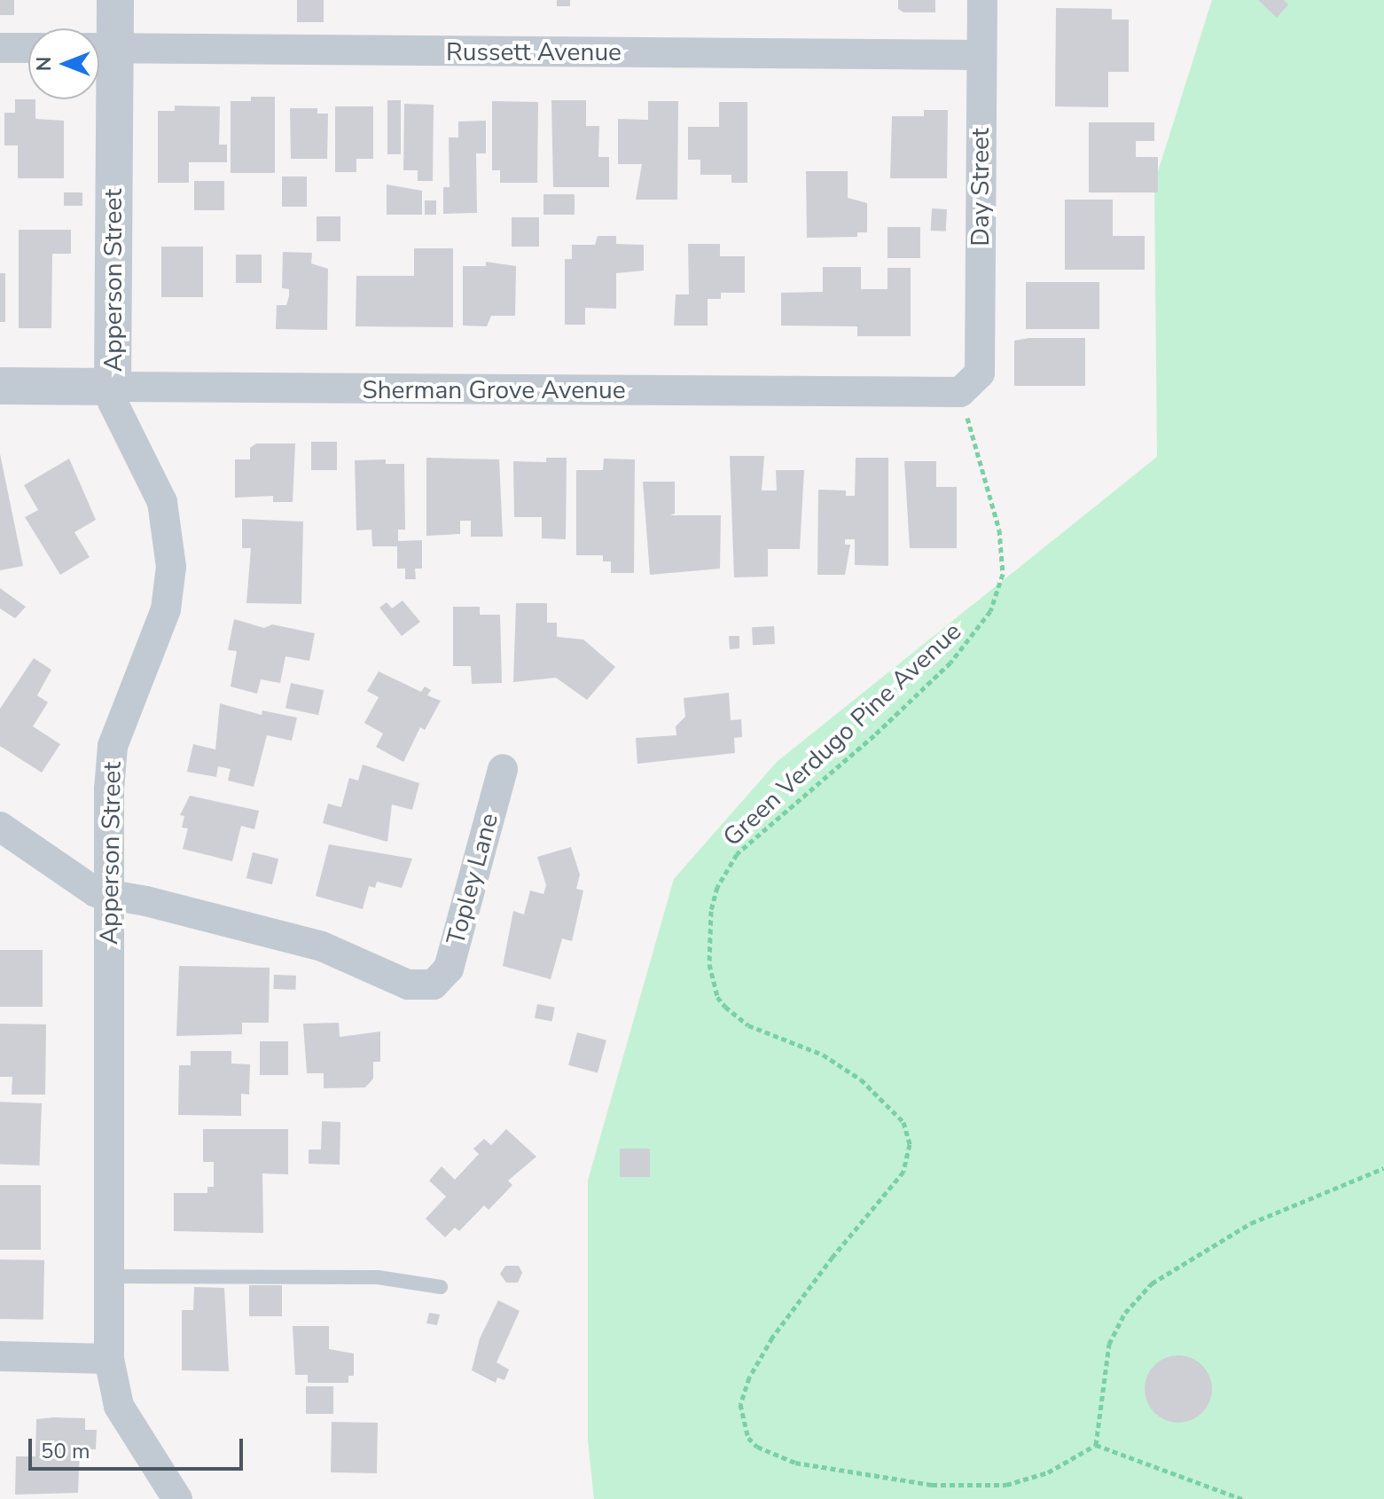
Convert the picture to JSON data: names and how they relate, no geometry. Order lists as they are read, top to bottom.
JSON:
{
  "streets": {
    "street": [
      "Russett Avenue",
      "Day Street",
      "Apperson Street",
      "Sherman Grove Avenue",
      "Topley Lane"
    ],
    "path": ["Green Verdugo Pine Avenue"]
  },
  "crossings": [
    ["Russett Avenue", "Day Street"],
    ["Russett Avenue", "Apperson Street"],
    ["Day Street", "Sherman Grove Avenue"],
    ["Apperson Street", "Sherman Grove Avenue"],
    ["Apperson Street", "Topley Lane"]
  ],
  "scale_bar": "50 m",
  "north": "left"
}
